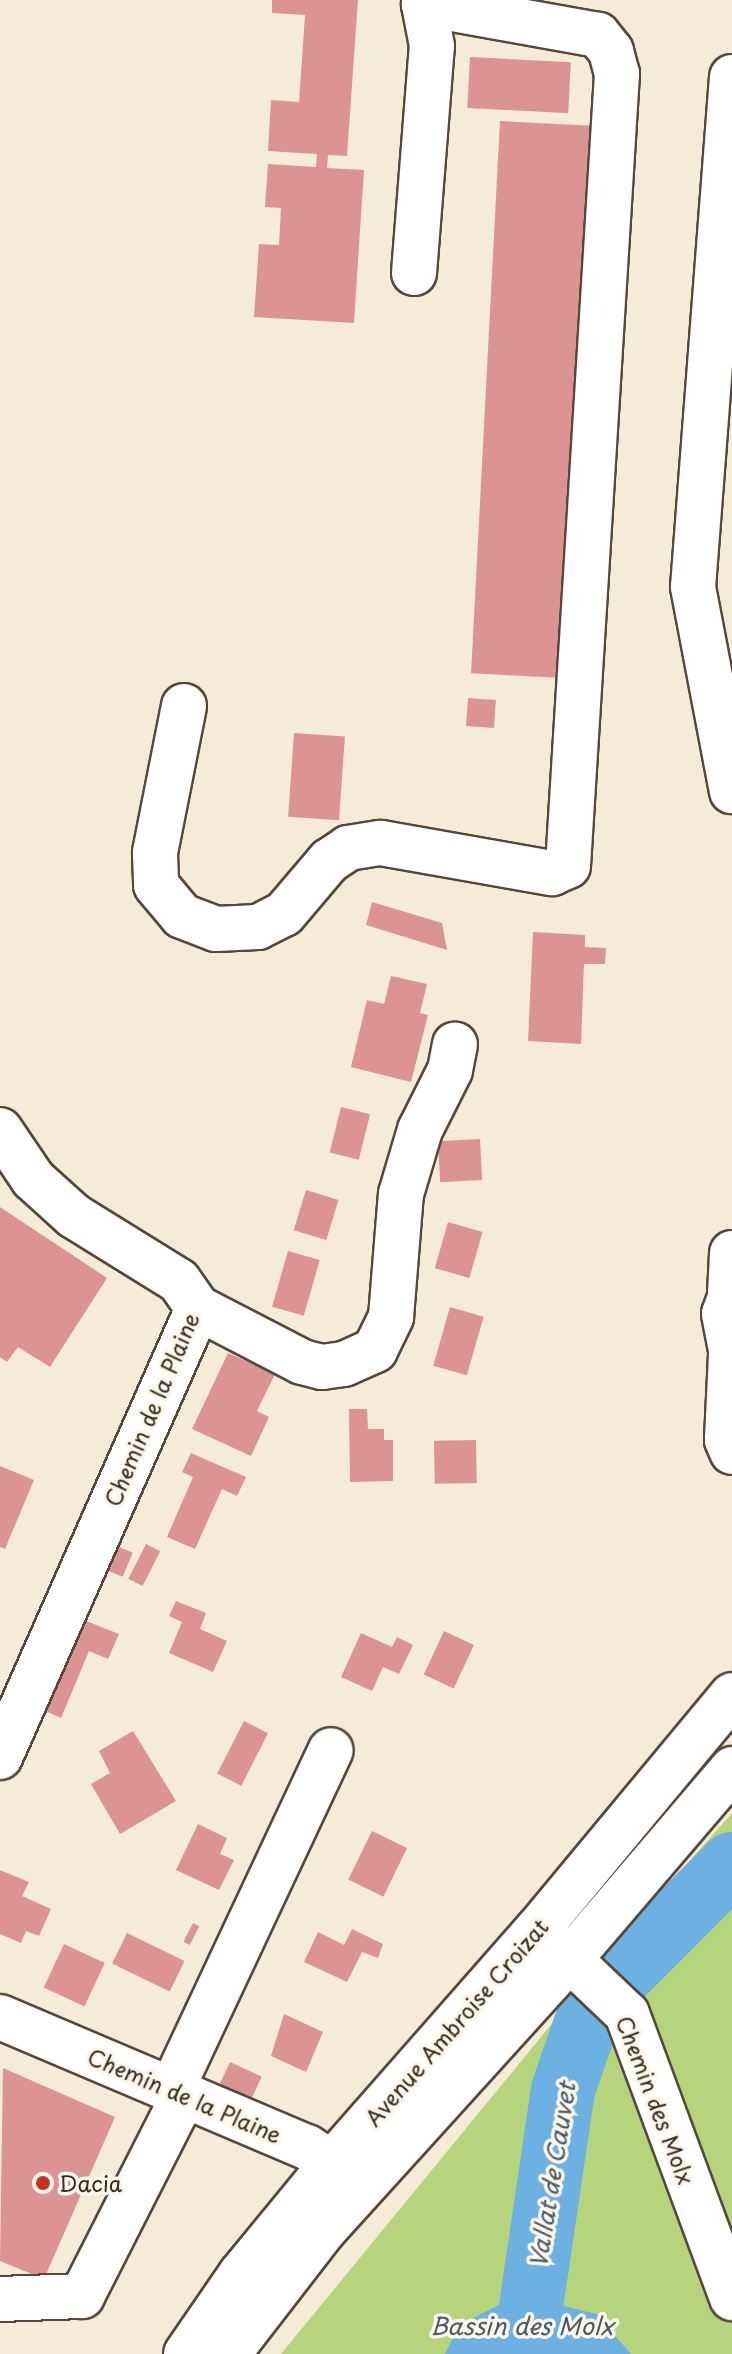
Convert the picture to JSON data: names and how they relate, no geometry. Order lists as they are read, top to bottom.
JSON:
{
  "streets": {
    "street": ["Chemin de la Plaine", "Avenue Ambroise Croizat", "Chemin des Molx"]
  },
  "crossings": [
    ["Chemin de la Plaine", "Avenue Ambroise Croizat"],
    ["Avenue Ambroise Croizat", "Chemin des Molx"]
  ],
  "water": ["Vallat de Cauvet", "Bassin des Molx"],
  "places": ["Dacia"]
}
